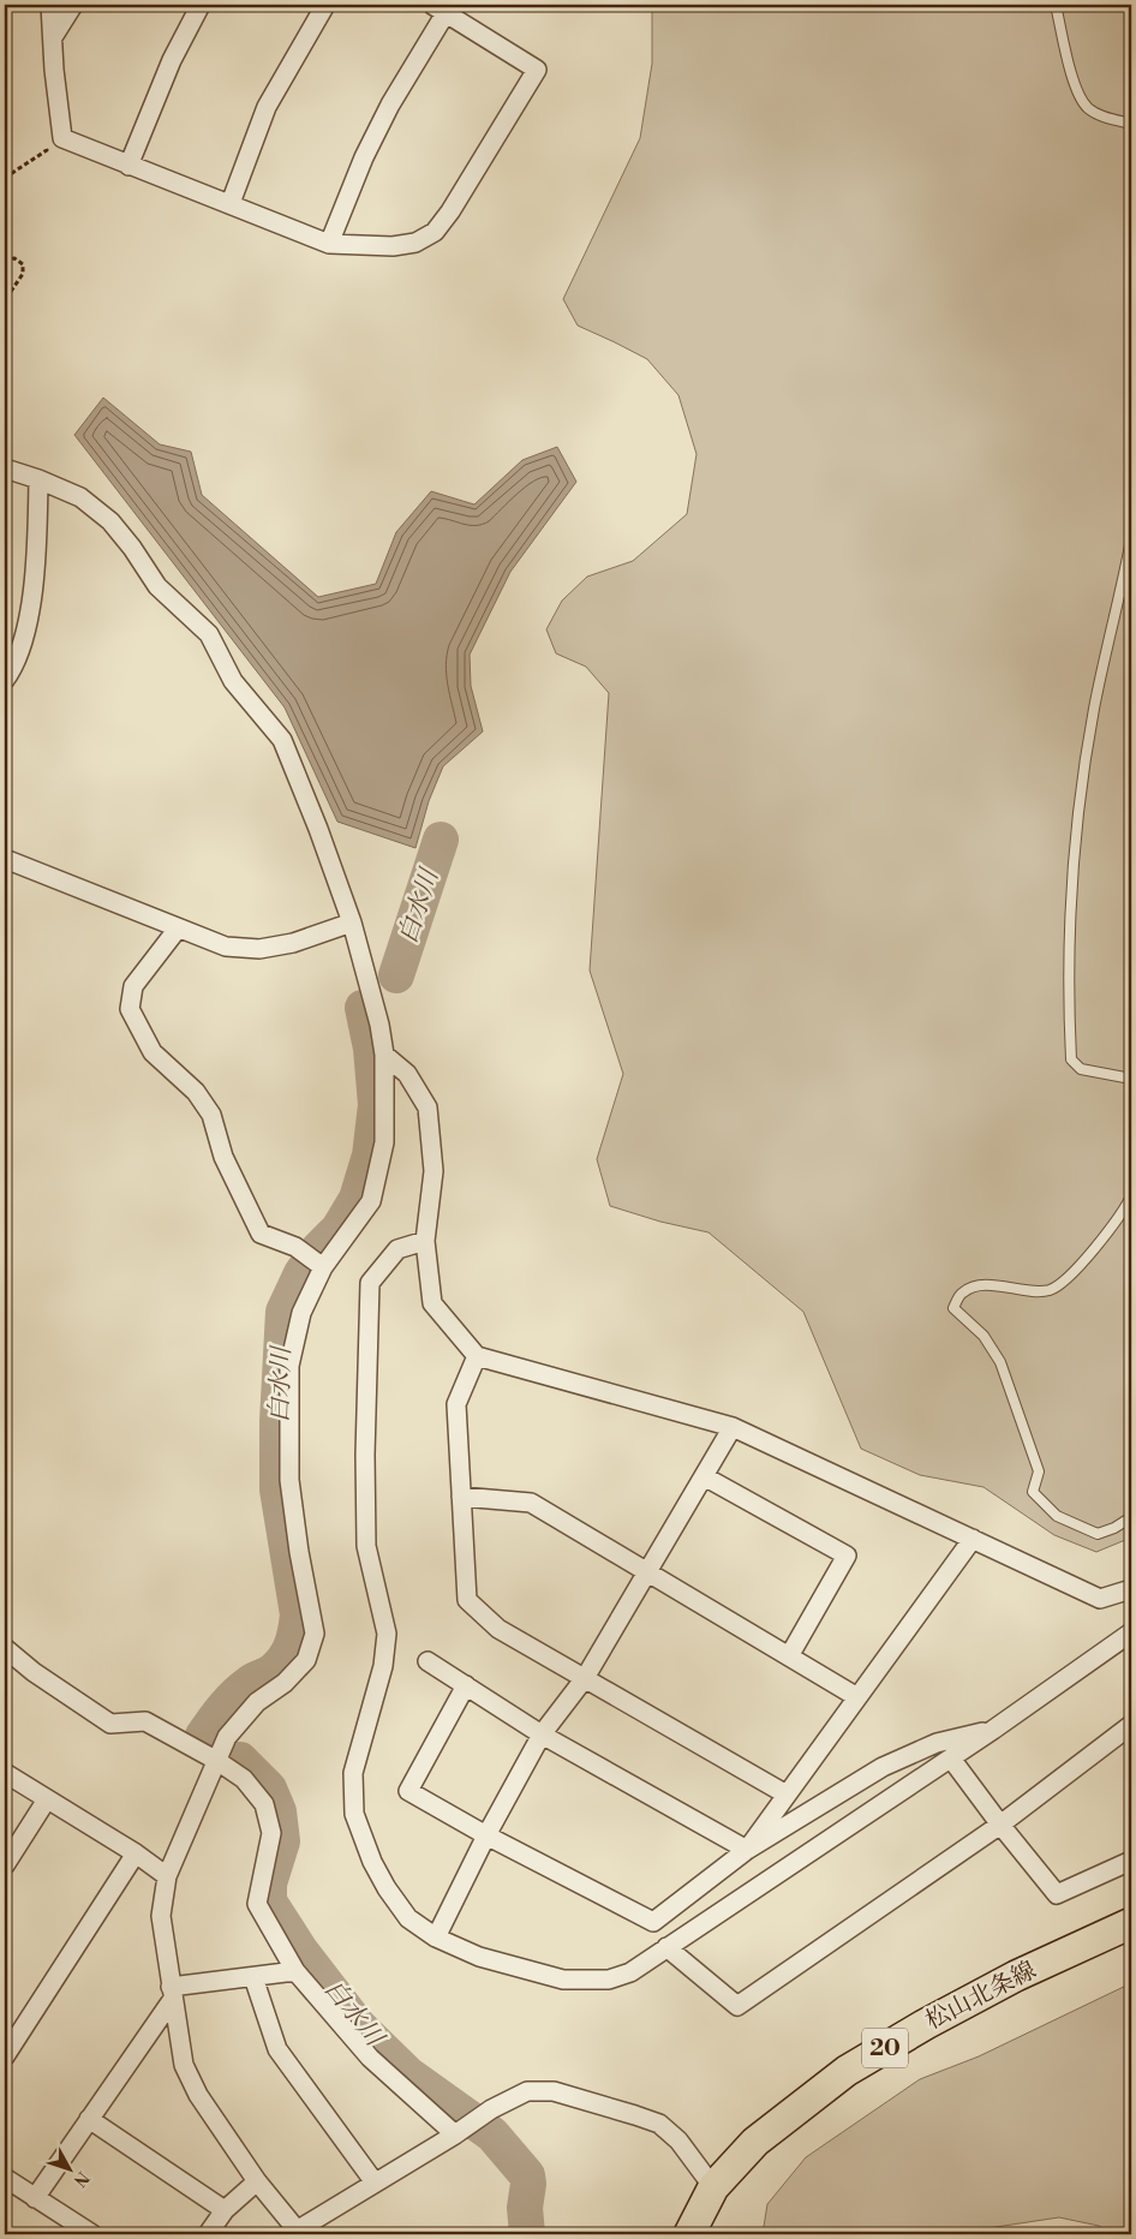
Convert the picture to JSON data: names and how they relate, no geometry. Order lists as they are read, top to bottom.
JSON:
{
  "streets": {
    "main road": ["松山北条線", "20"]
  },
  "water": ["白水川"],
  "north": "bottom right"
}
